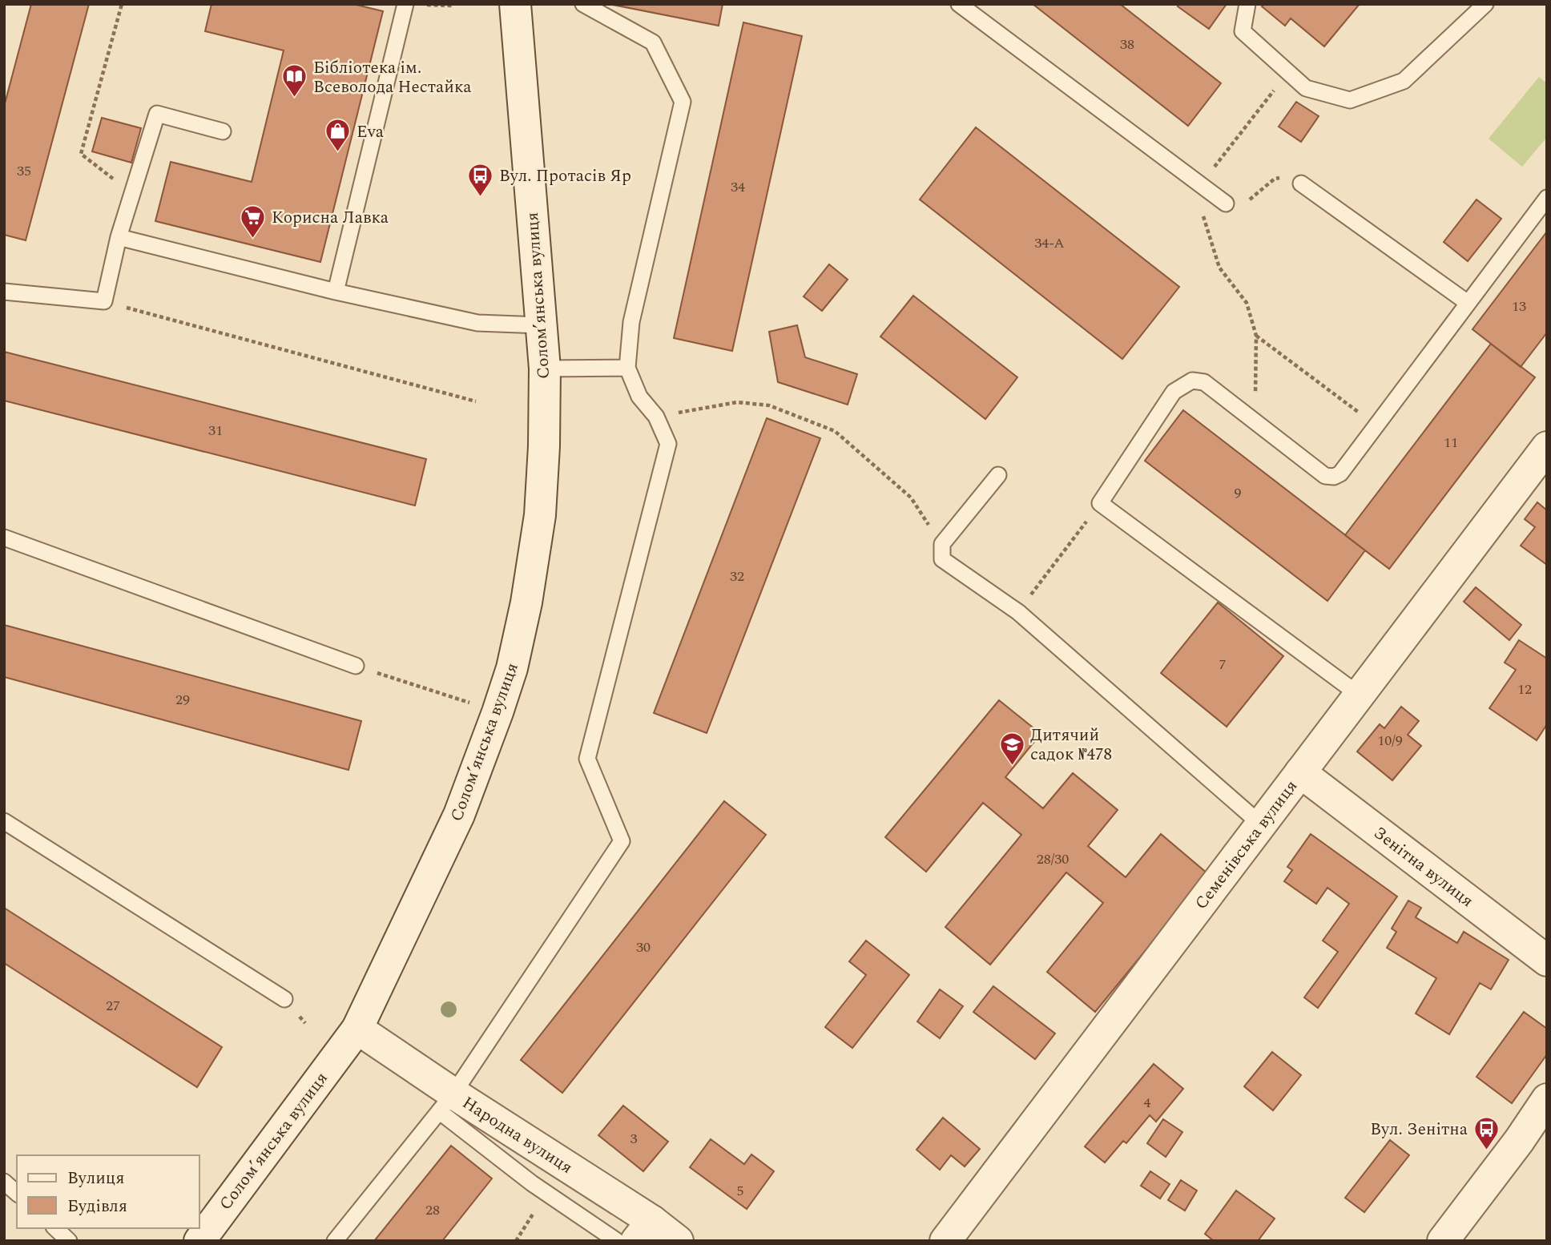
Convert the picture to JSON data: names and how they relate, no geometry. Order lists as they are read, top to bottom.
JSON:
{
  "streets": {
    "street": [
      "Соломʼянська вулиця",
      "Семенівська вулиця",
      "Зенітна вулиця",
      "Народна вулиця"
    ]
  },
  "crossings": [
    ["Соломʼянська вулиця", "Народна вулиця"],
    ["Семенівська вулиця", "Зенітна вулиця"]
  ],
  "places": {
    "library": ["Бібліотека ім. Всеволода Нестайка"],
    "shop": ["Eva"],
    "bus stop": ["Вул. Протасів Яр", "Вул. Зенітна"],
    "supermarket": ["Корисна Лавка"],
    "school or university": ["Дитячий садок №478"]
  },
  "house_numbers": [
    "38",
    "35",
    "34",
    "34-А",
    "13",
    "31",
    "11",
    "9",
    "32",
    "7",
    "12",
    "29",
    "10/9",
    "28/30",
    "30",
    "27",
    "4",
    "3",
    "5",
    "28"
  ],
  "legend": ["Вулиця", "Будівля"]
}
